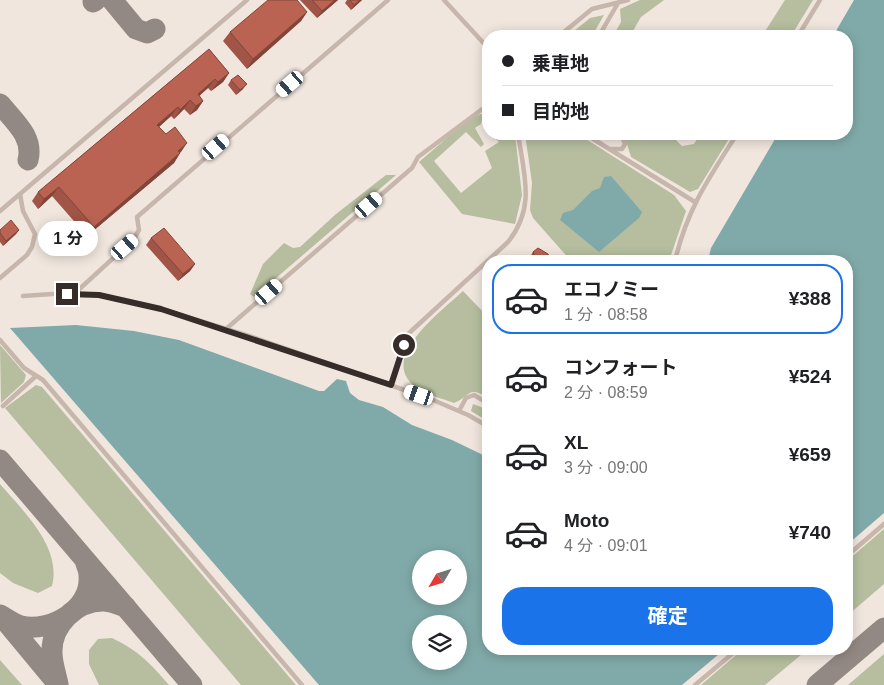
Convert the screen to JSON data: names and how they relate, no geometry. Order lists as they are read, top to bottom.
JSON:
{
  "north": "bottom left",
  "page": {
    "banner": ["乗車地", "目的地"],
    "bubble": "1 分",
    "list": [
      {
        "name": "エコノミー",
        "note": "1 分 · 08:58",
        "value": "¥388"
      },
      {
        "name": "コンフォート",
        "note": "2 分 · 08:59",
        "value": "¥524"
      },
      {
        "name": "XL",
        "note": "3 分 · 09:00",
        "value": "¥659"
      },
      {
        "name": "Moto",
        "note": "4 分 · 09:01",
        "value": "¥740"
      }
    ],
    "buttons": "確定"
  }
}
